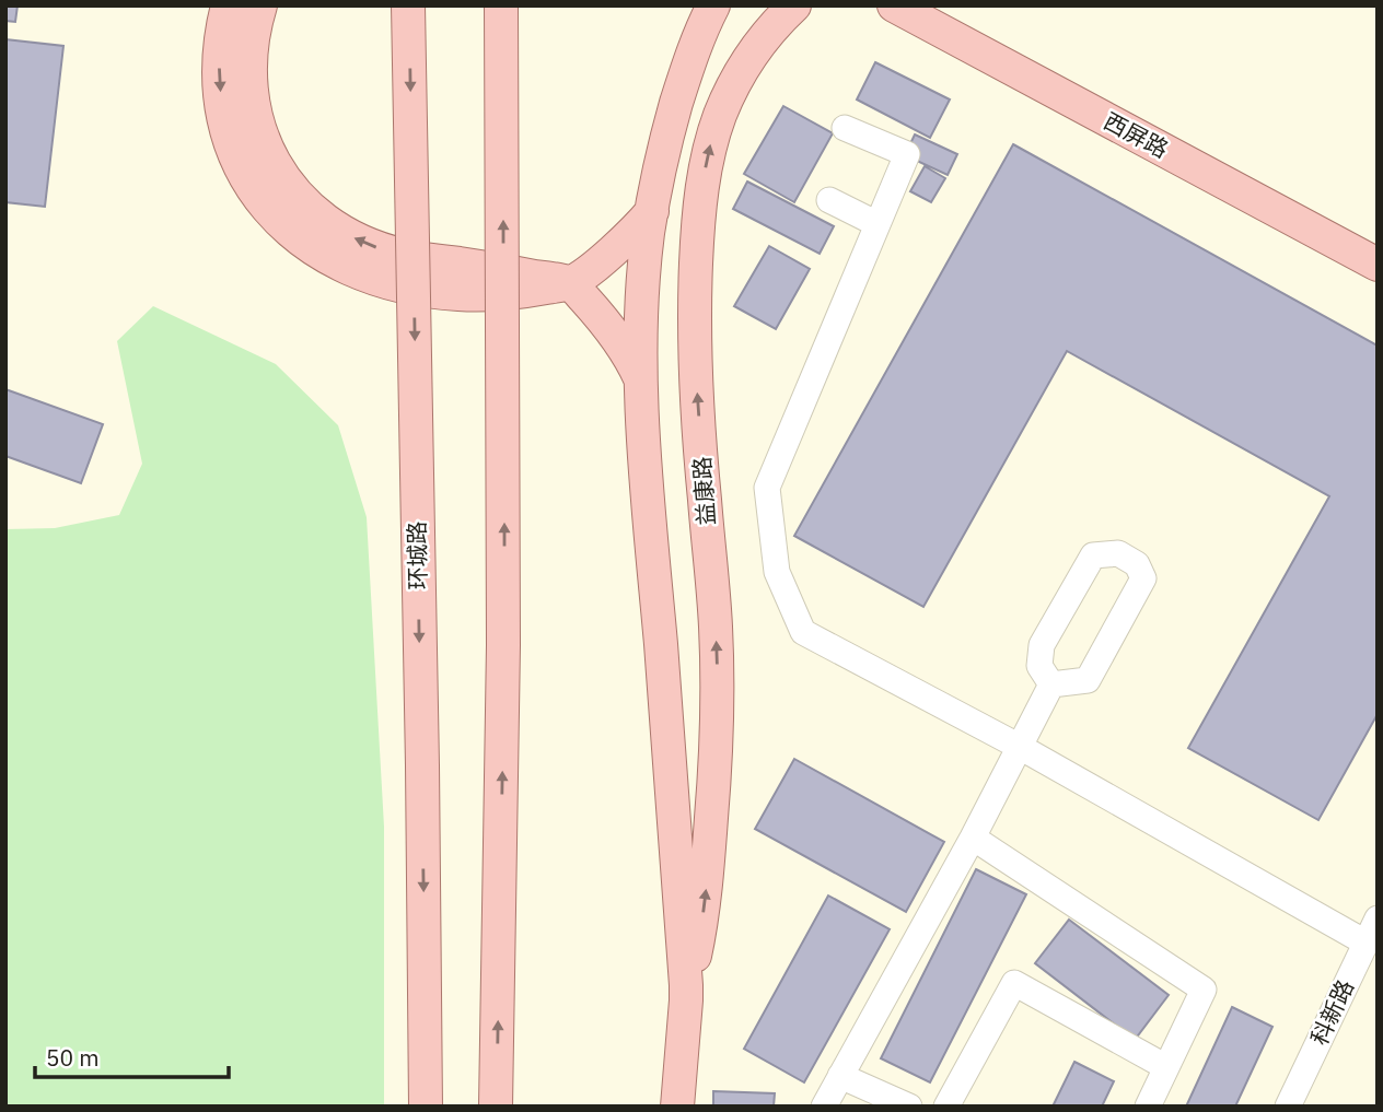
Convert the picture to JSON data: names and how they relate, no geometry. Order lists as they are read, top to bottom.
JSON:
{
  "streets": {
    "main road": ["西屏路", "益康路", "环城路"],
    "street": ["科新路"]
  },
  "scale_bar": "50 m"
}
